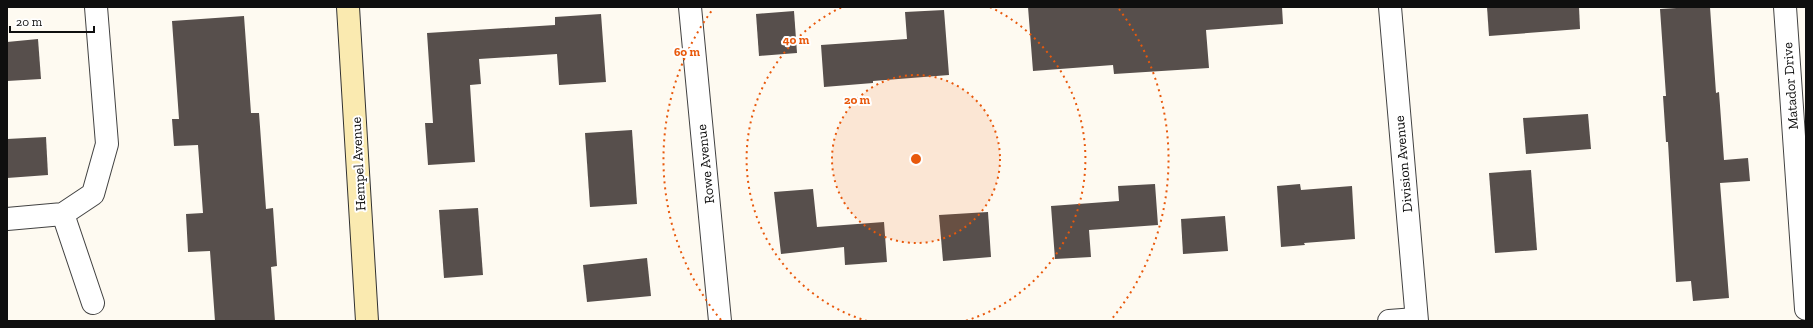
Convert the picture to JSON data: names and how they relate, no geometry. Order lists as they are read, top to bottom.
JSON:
{
  "streets": {
    "street": [
      "Matador Drive",
      "Hempel Avenue",
      "Rowe Avenue",
      "Division Avenue"
    ]
  },
  "scale_bar": "20 m",
  "rings": ["40 m", "60 m", "20 m"]
}
